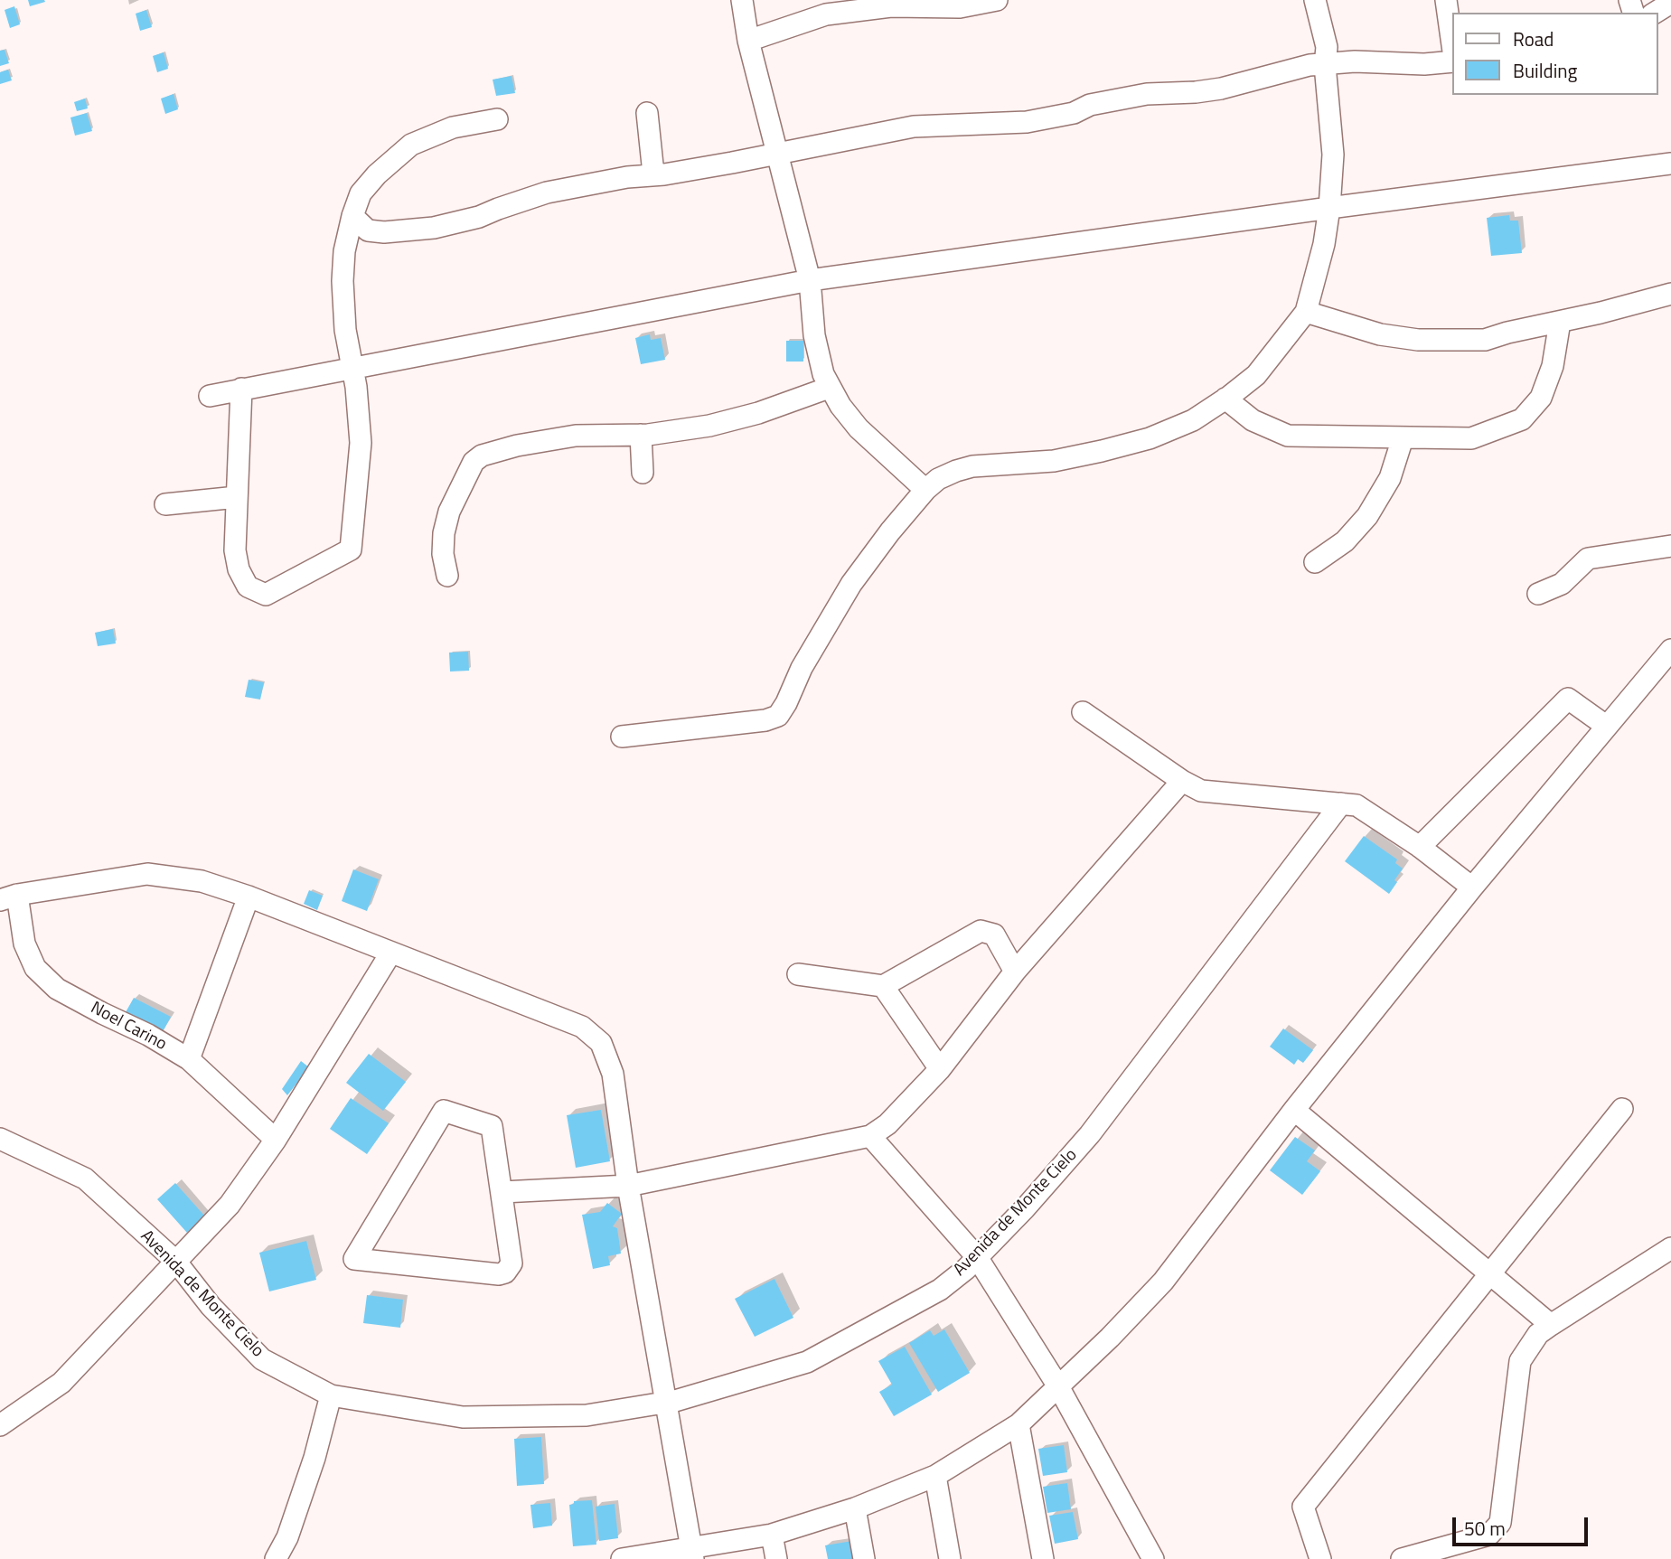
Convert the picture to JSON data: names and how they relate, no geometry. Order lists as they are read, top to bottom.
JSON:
{
  "streets": {
    "street": ["Noel Carino", "Avenida de Monte Cielo"]
  },
  "legend": ["Road", "Building"],
  "scale_bar": "50 m"
}
